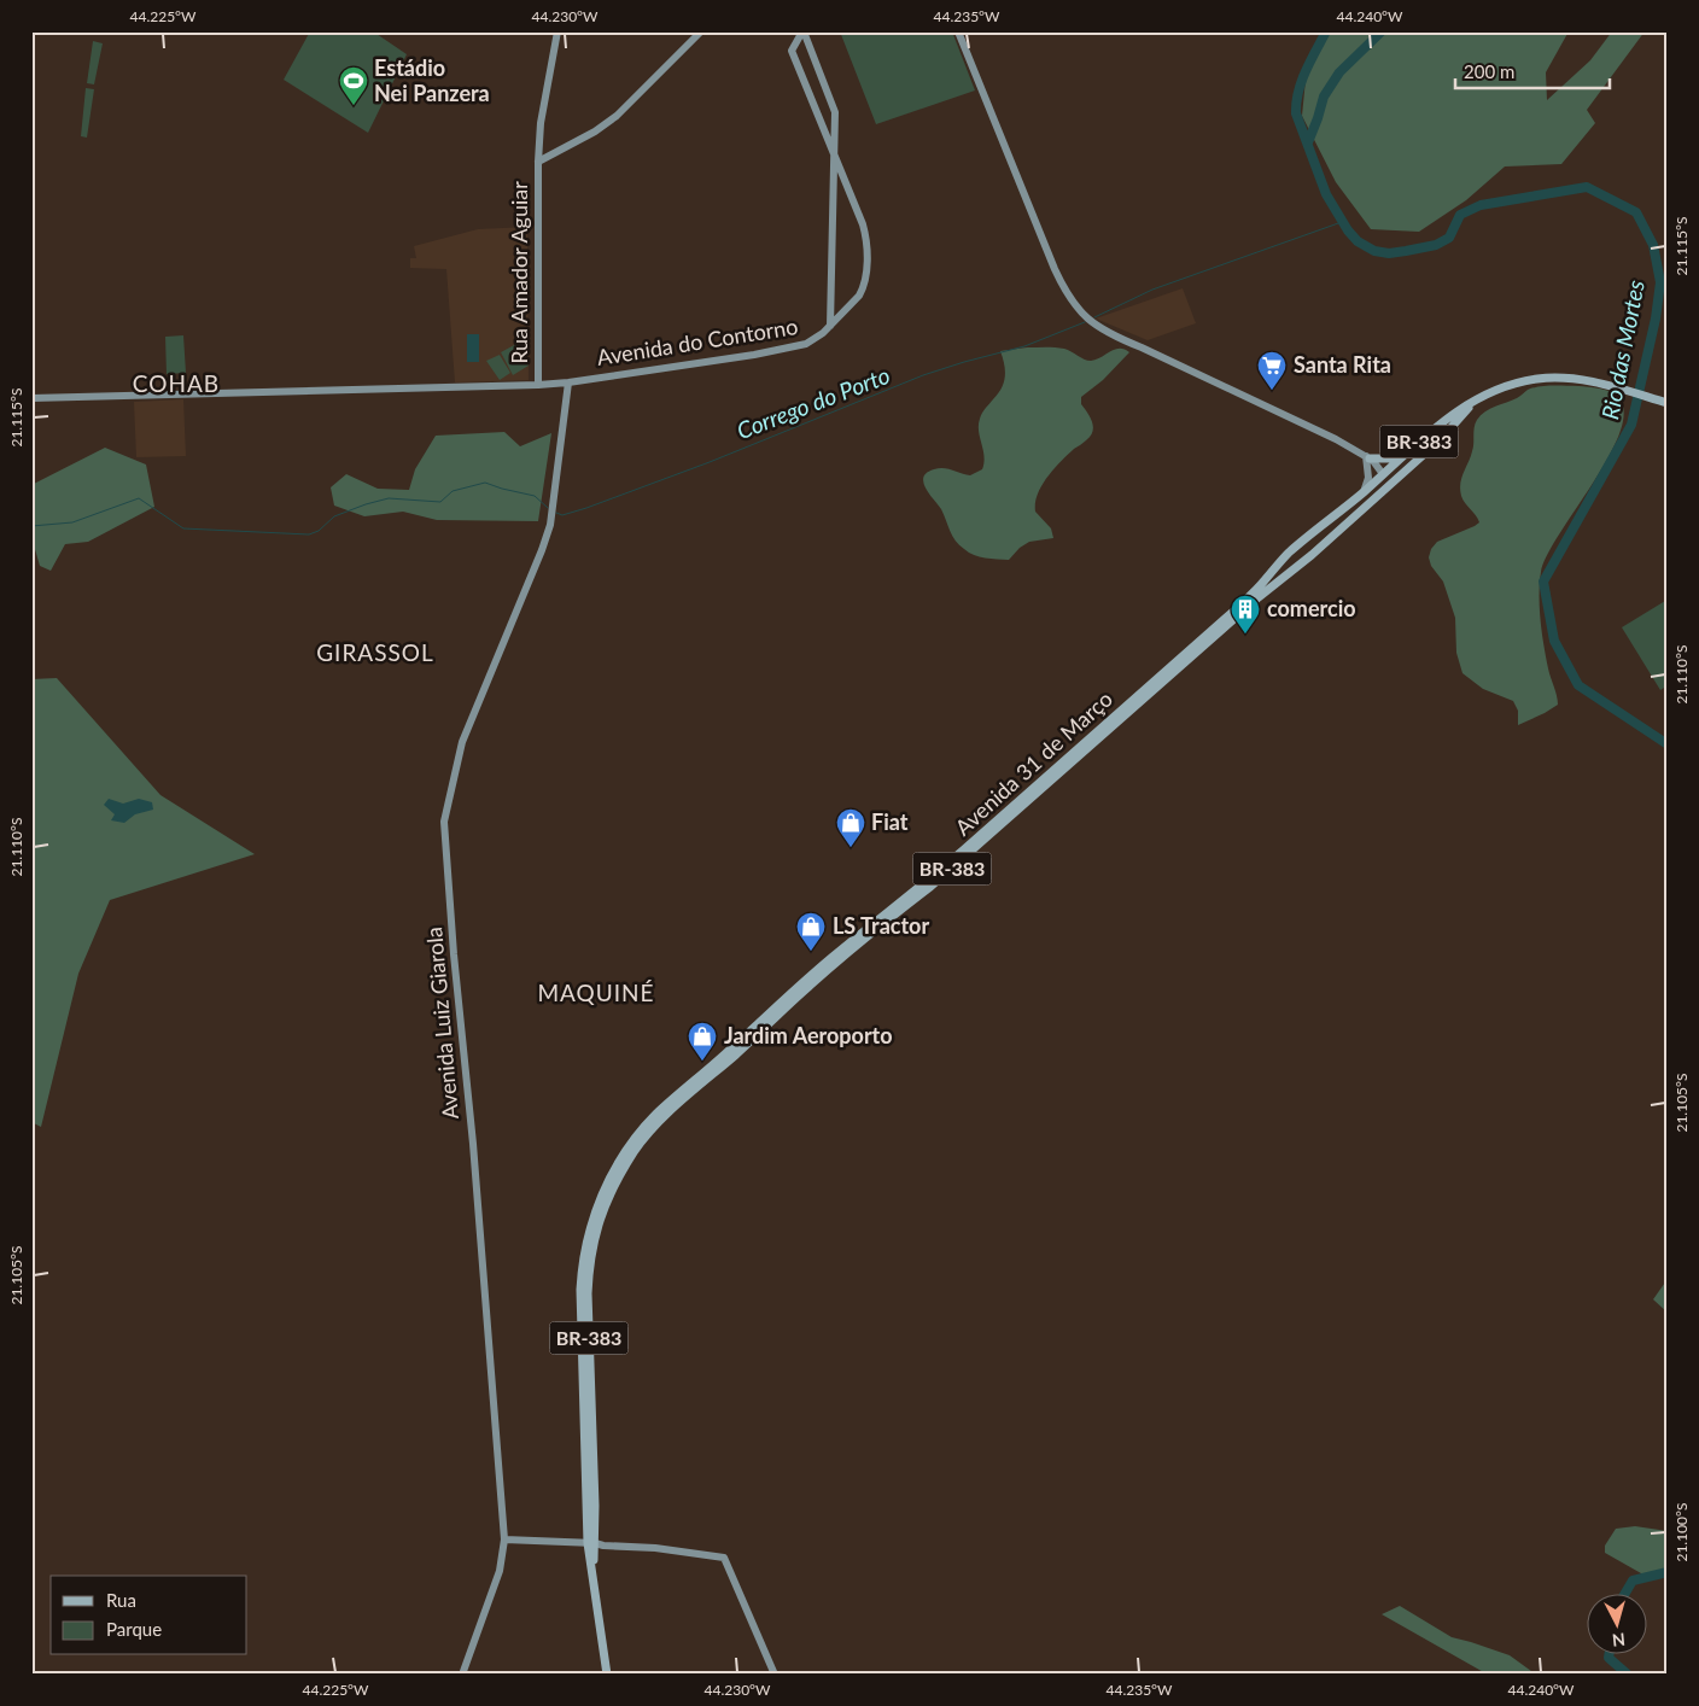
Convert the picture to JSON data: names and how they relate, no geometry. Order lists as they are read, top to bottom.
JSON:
{
  "streets": {
    "main road": ["BR-383", "Avenida 31 de Março"],
    "street": ["Rua Amador Aguiar", "Avenida do Contorno", "Avenida Luiz Giarola"]
  },
  "crossings": [
    ["Rua Amador Aguiar", "Avenida do Contorno"],
    ["Avenida do Contorno", "Avenida Luiz Giarola"]
  ],
  "districts": ["COHAB", "GIRASSOL", "MAQUINÉ"],
  "water": ["Rio das Mortes", "Corrego do Porto"],
  "places": {
    "sports": ["Estádio Nei Panzera"],
    "supermarket": ["Santa Rita"],
    "building": ["comercio"],
    "shop": ["Fiat", "LS Tractor", "Jardim Aeroporto"]
  },
  "legend": ["Rua", "Parque"],
  "scale_bar": "200 m",
  "north": "bottom",
  "coordinates": [
    "44.225°W",
    "44.230°W",
    "44.235°W",
    "44.240°W",
    "21.115°S",
    "21.110°S",
    "21.105°S",
    "21.100°S"
  ]
}
